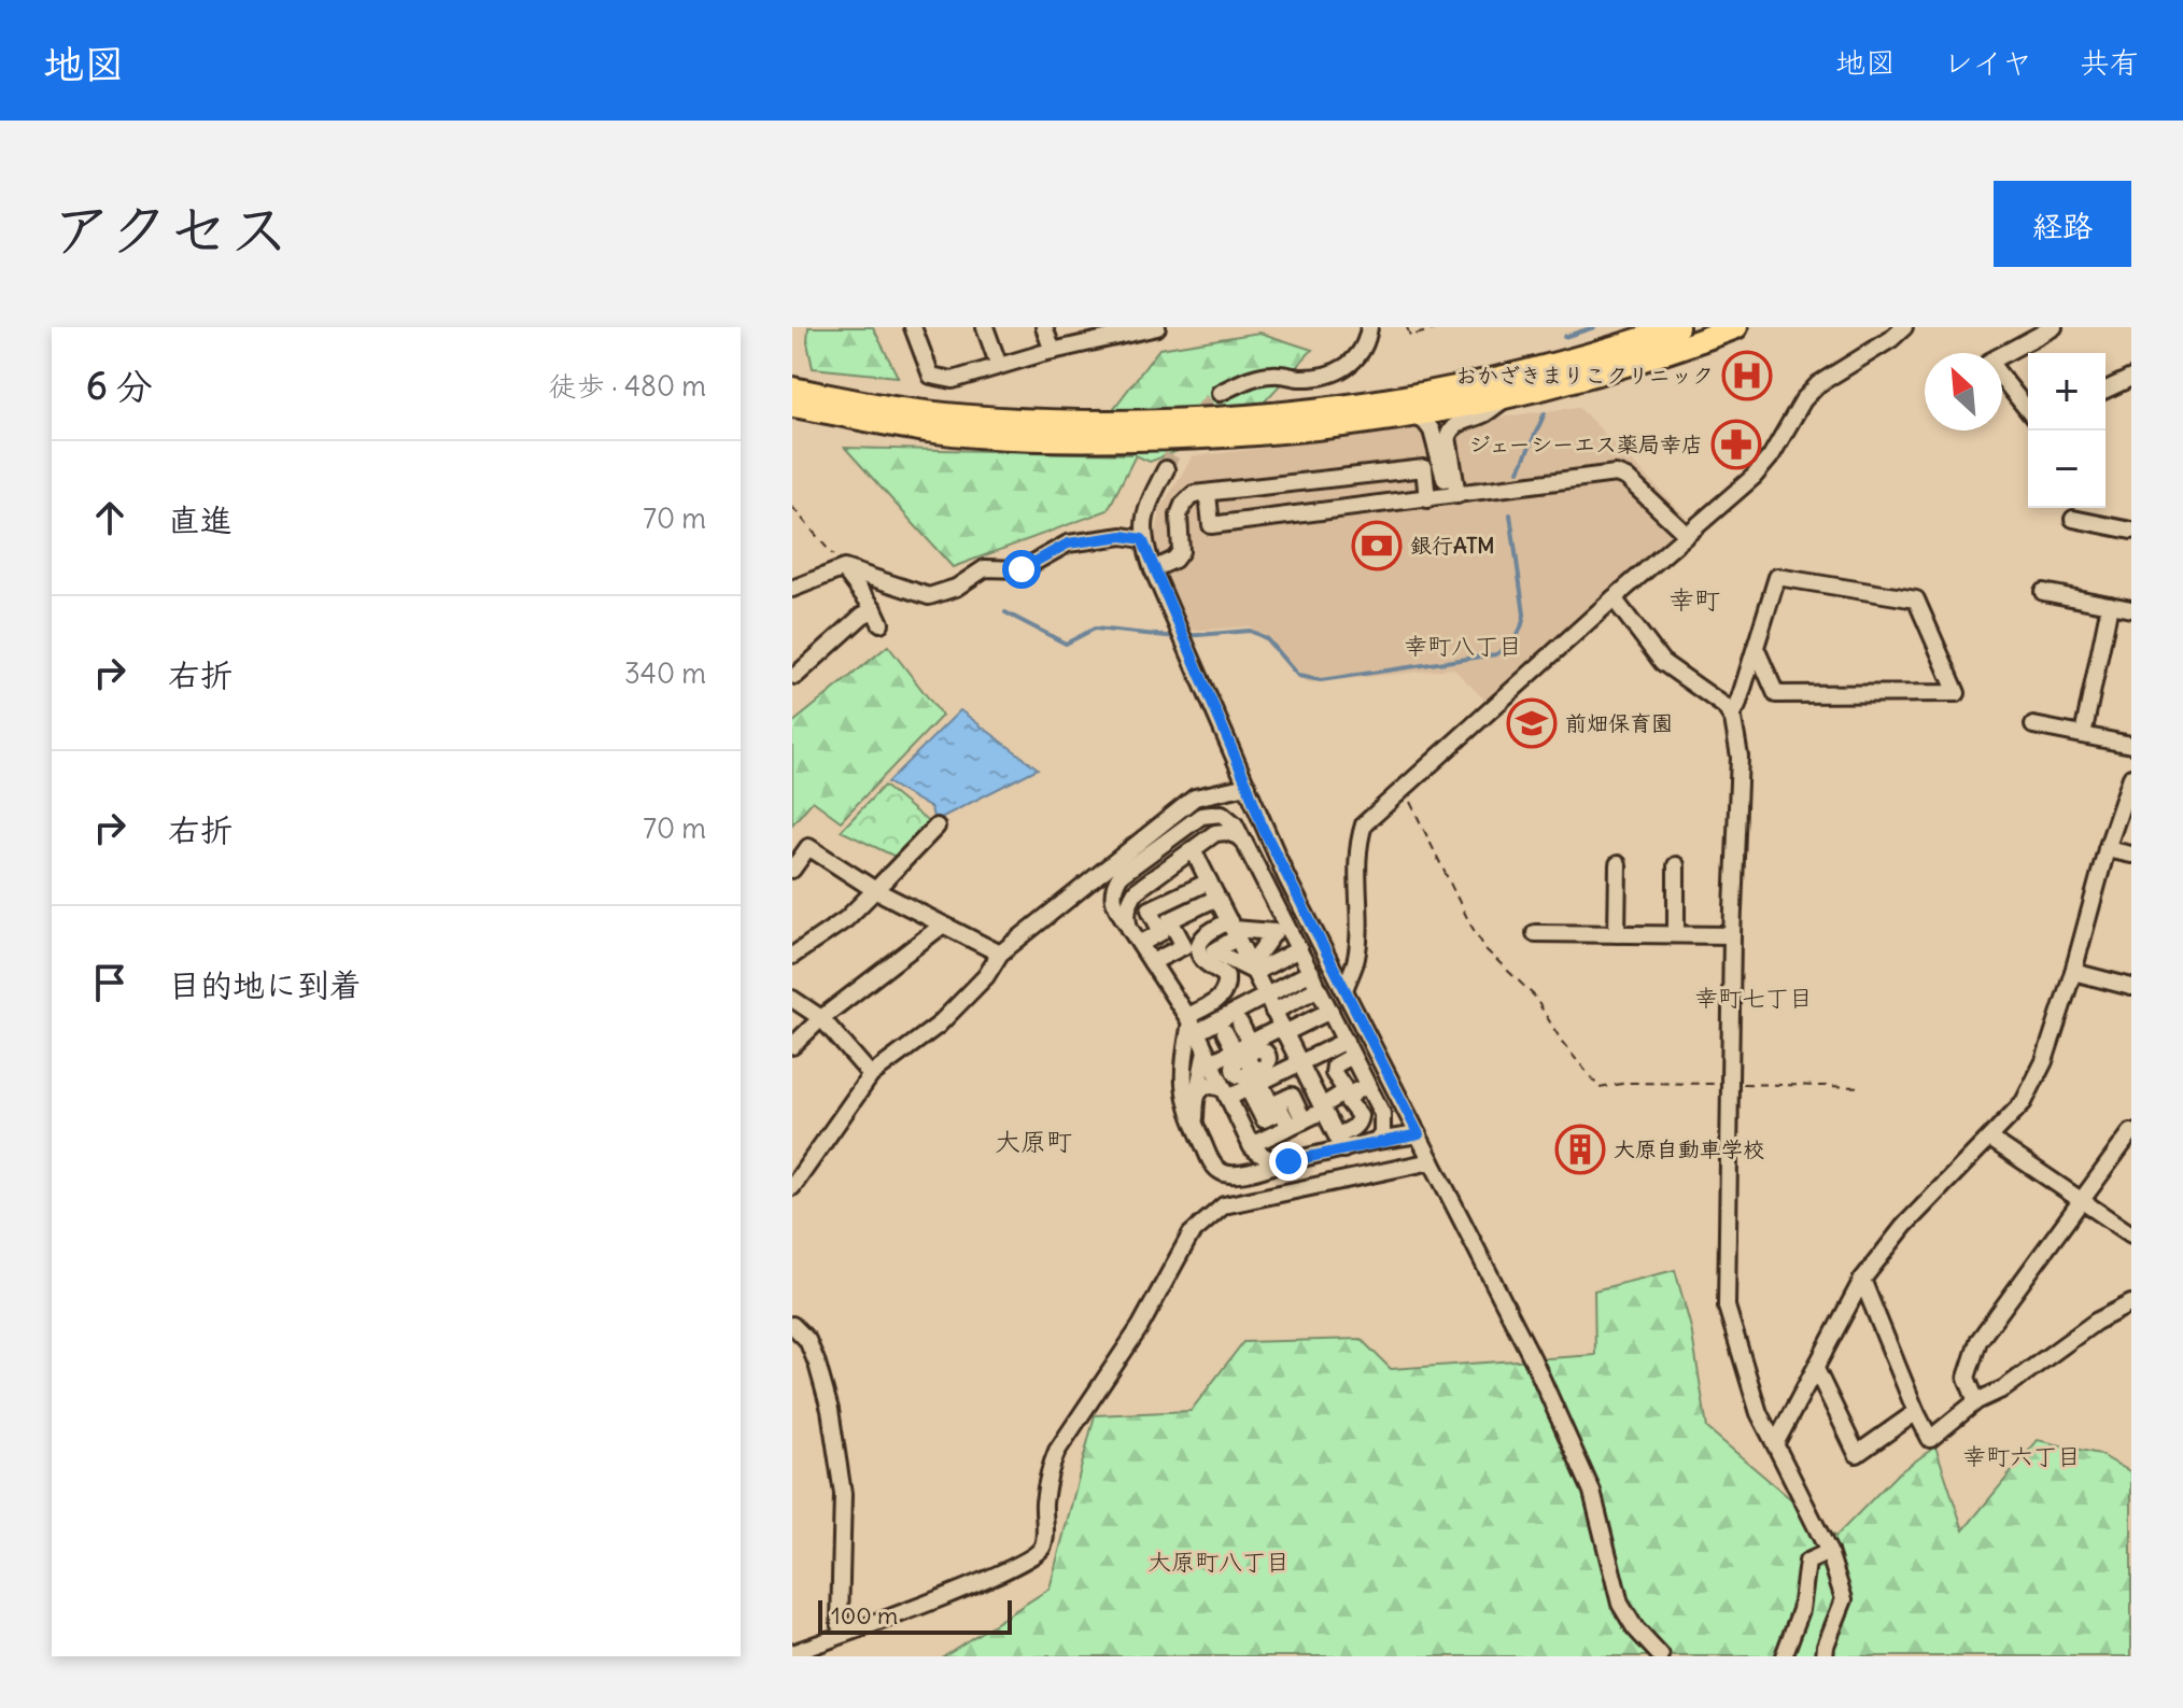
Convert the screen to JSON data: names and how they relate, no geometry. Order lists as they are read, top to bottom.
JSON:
{
  "districts": [
    "幸町",
    "幸町八丁目",
    "幸町七丁目",
    "大原町",
    "幸町六丁目",
    "大原町八丁目"
  ],
  "places": {
    "hospital": ["おかざきまりこクリニック"],
    "pharmacy": ["ジェーシーエス薬局幸店"],
    "bank": ["銀行ATM"],
    "school or university": ["前畑保育園"],
    "building": ["大原自動車学校"]
  },
  "scale_bar": "100 m",
  "north": "top left",
  "page": {
    "header": "地図",
    "nav": ["地図", "レイヤ", "共有"],
    "title": "アクセス",
    "buttons": "経路",
    "heading": ["6 分", "徒歩 · 480 m"],
    "map_buttons": ["+", "−"],
    "list": [
      ["直進", "70 m"],
      ["右折", "340 m"],
      ["右折", "70 m"],
      "目的地に到着"
    ],
    "scale": "100 m"
  }
}
